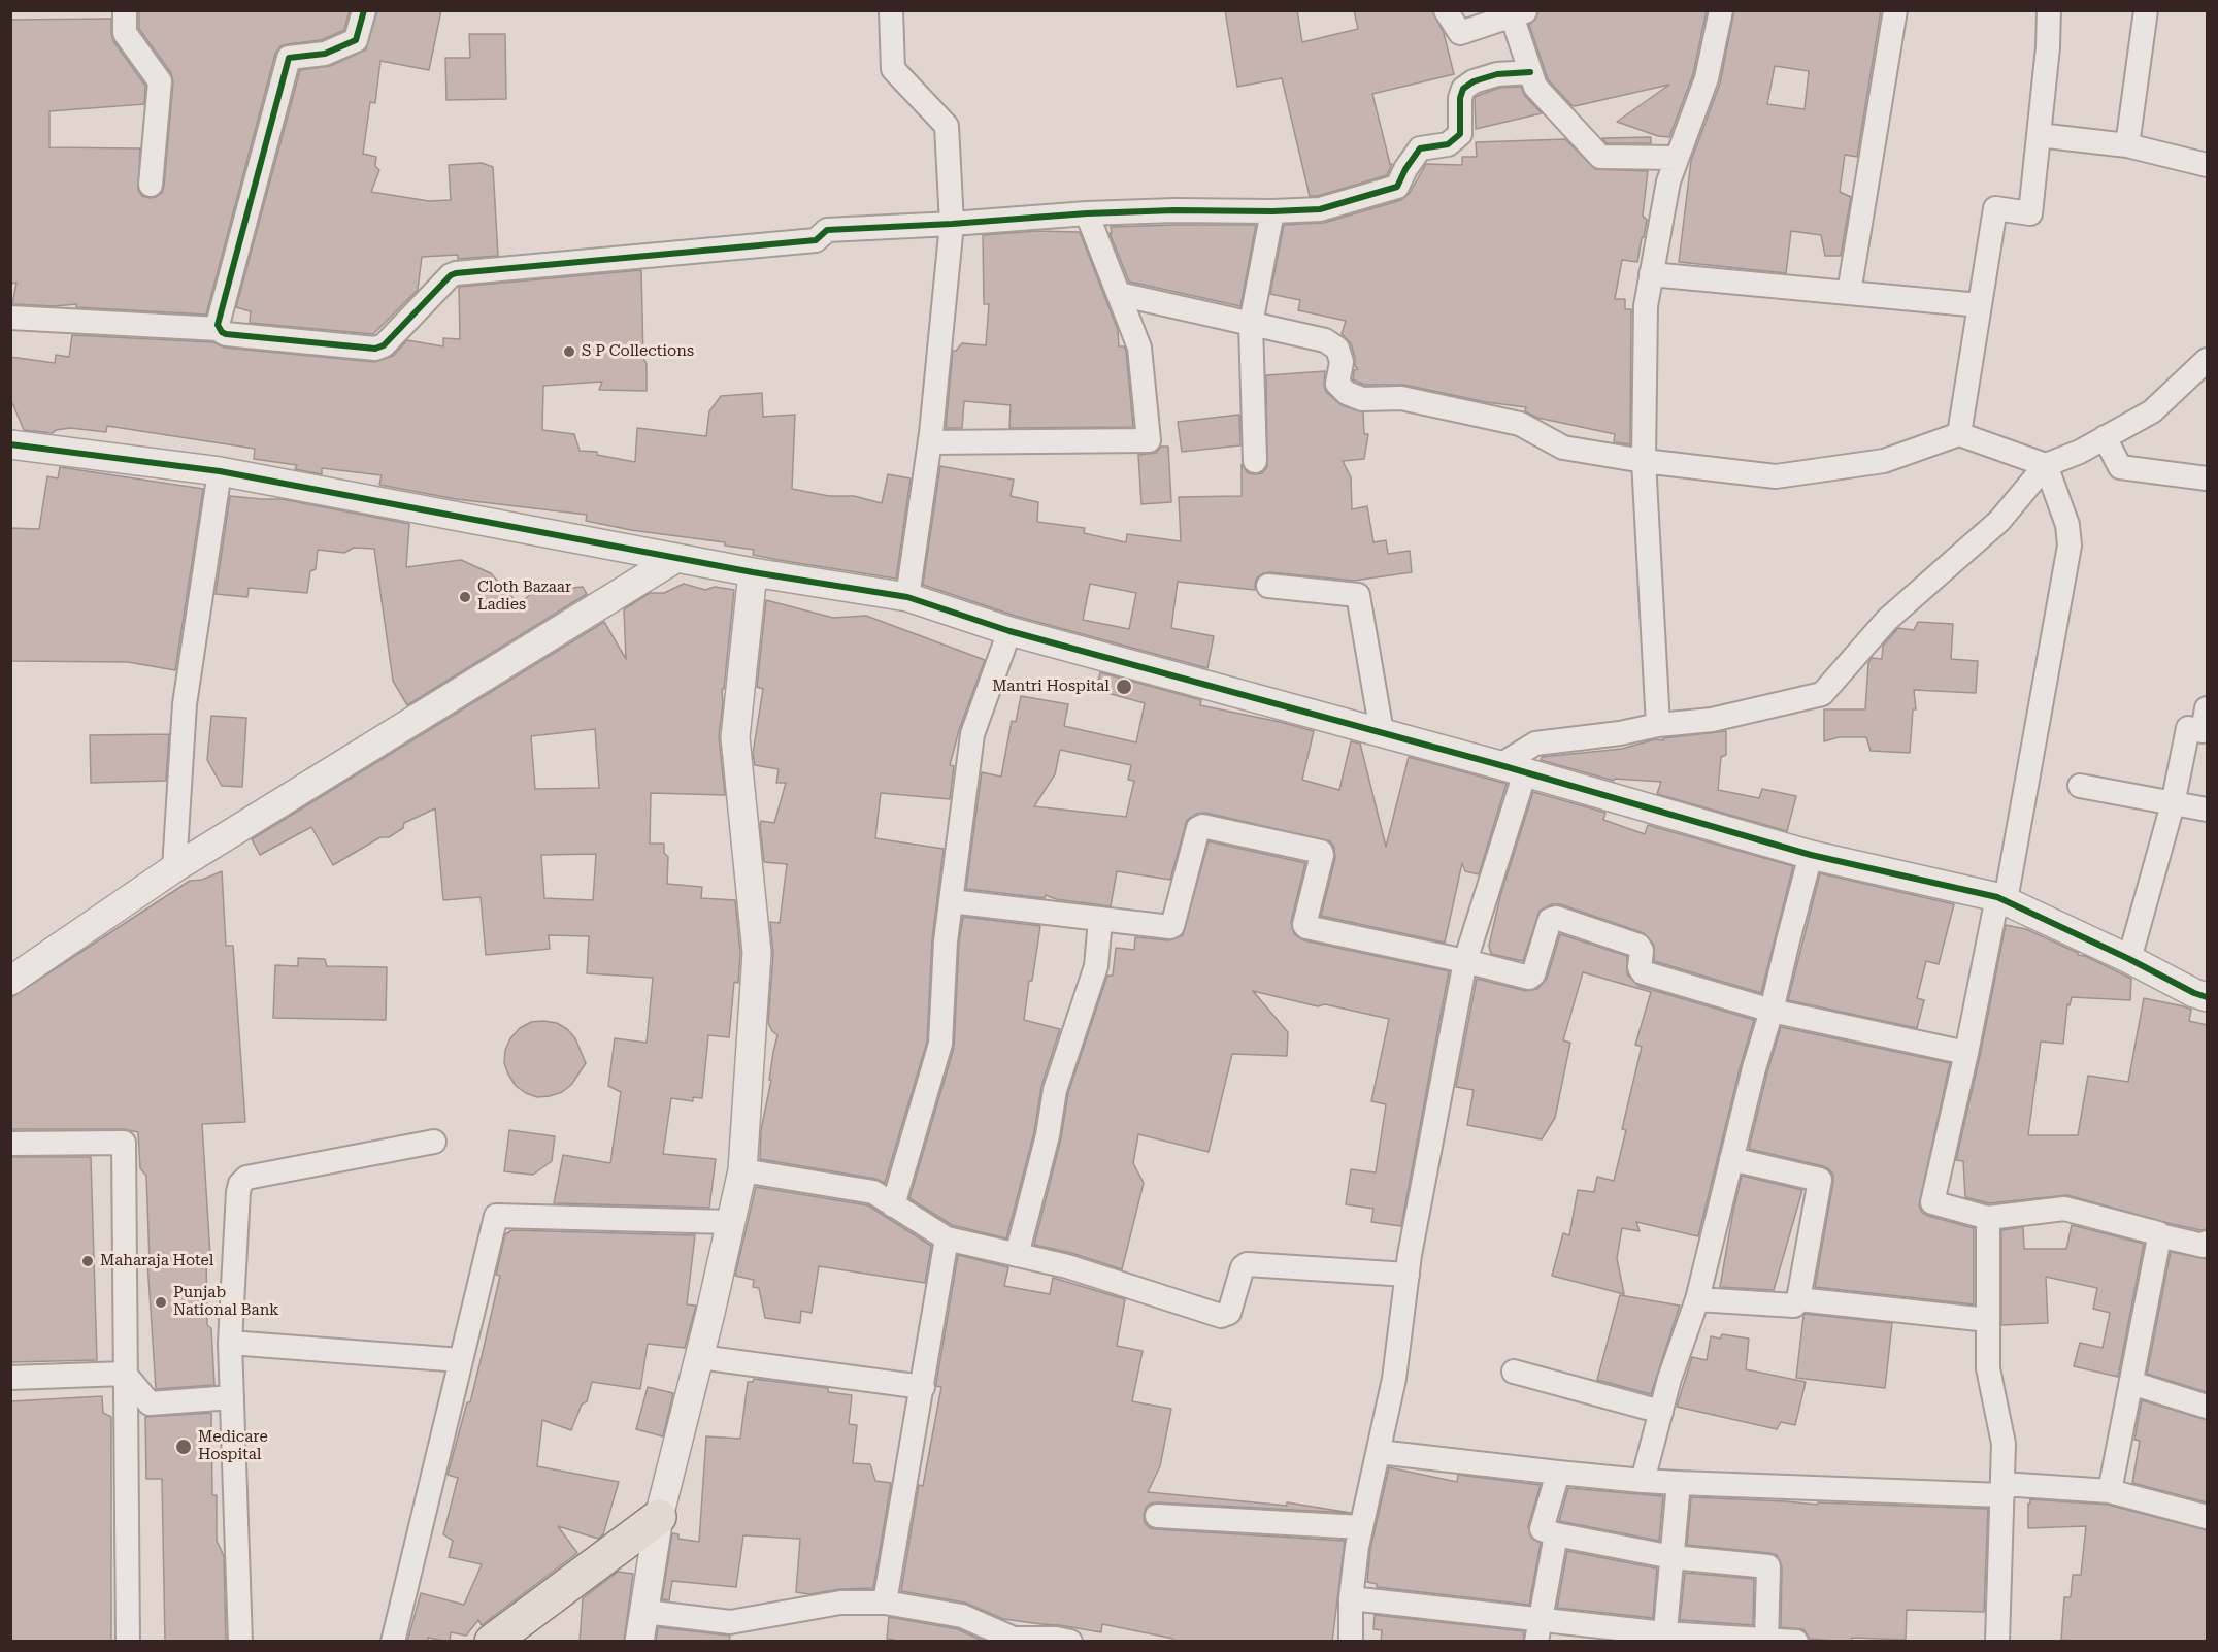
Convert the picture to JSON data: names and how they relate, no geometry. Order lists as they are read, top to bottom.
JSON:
{
  "places": [
    "S P Collections",
    "Cloth Bazaar Ladies",
    "Mantri Hospital",
    "Maharaja Hotel",
    "Punjab National Bank",
    "Medicare Hospital"
  ]
}
